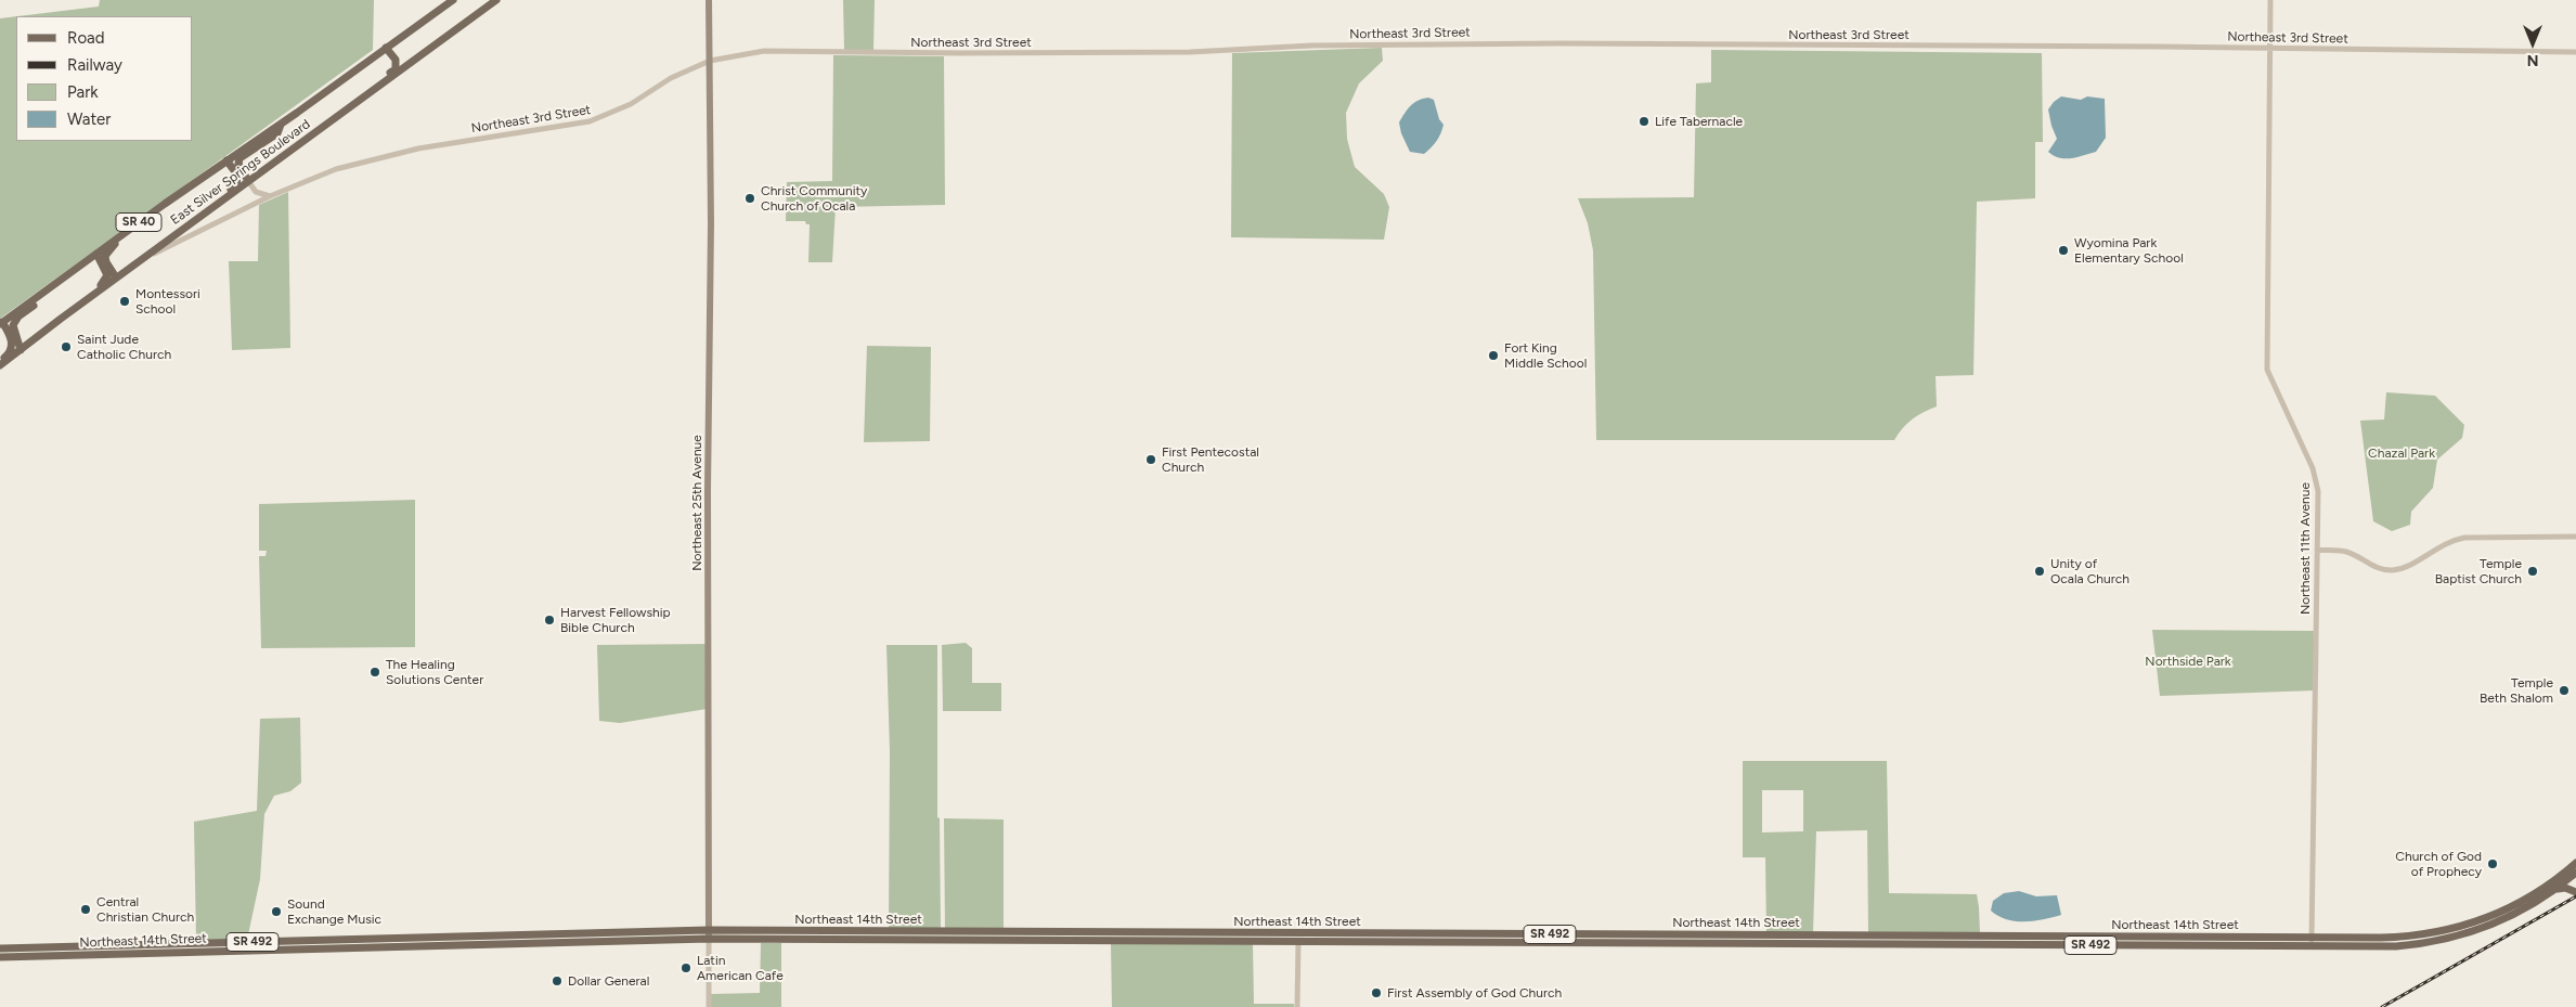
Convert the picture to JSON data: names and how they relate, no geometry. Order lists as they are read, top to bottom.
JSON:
{
  "streets": {
    "main road": [
      "East Silver Springs Boulevard",
      "SR 40",
      "Northeast 25th Avenue",
      "Northeast 14th Street",
      "SR 492"
    ],
    "street": ["Northeast 3rd Street", "Northeast 11th Avenue"]
  },
  "crossings": [
    ["Northeast 3rd Street", "East Silver Springs Boulevard"],
    ["Northeast 3rd Street", "Northeast 25th Avenue"],
    ["Northeast 3rd Street", "Northeast 11th Avenue"],
    ["Northeast 25th Avenue", "Northeast 14th Street"],
    ["Northeast 11th Avenue", "Northeast 14th Street"]
  ],
  "parks": ["Chazal Park", "Northside Park"],
  "places": [
    "Life Tabernacle",
    "Christ Community Church of Ocala",
    "Wyomina Park Elementary School",
    "Montessori School",
    "Saint Jude Catholic Church",
    "Fort King Middle School",
    "First Pentecostal Church",
    "Unity of Ocala Church",
    "Temple Baptist Church",
    "Harvest Fellowship Bible Church",
    "The Healing Solutions Center",
    "Temple Beth Shalom",
    "Church of God of Prophecy",
    "Central Christian Church",
    "Sound Exchange Music",
    "Latin American Cafe",
    "Dollar General",
    "First Assembly of God Church"
  ],
  "legend": [
    "Road",
    "Railway",
    "Park",
    "Water"
  ],
  "north": "bottom"
}
